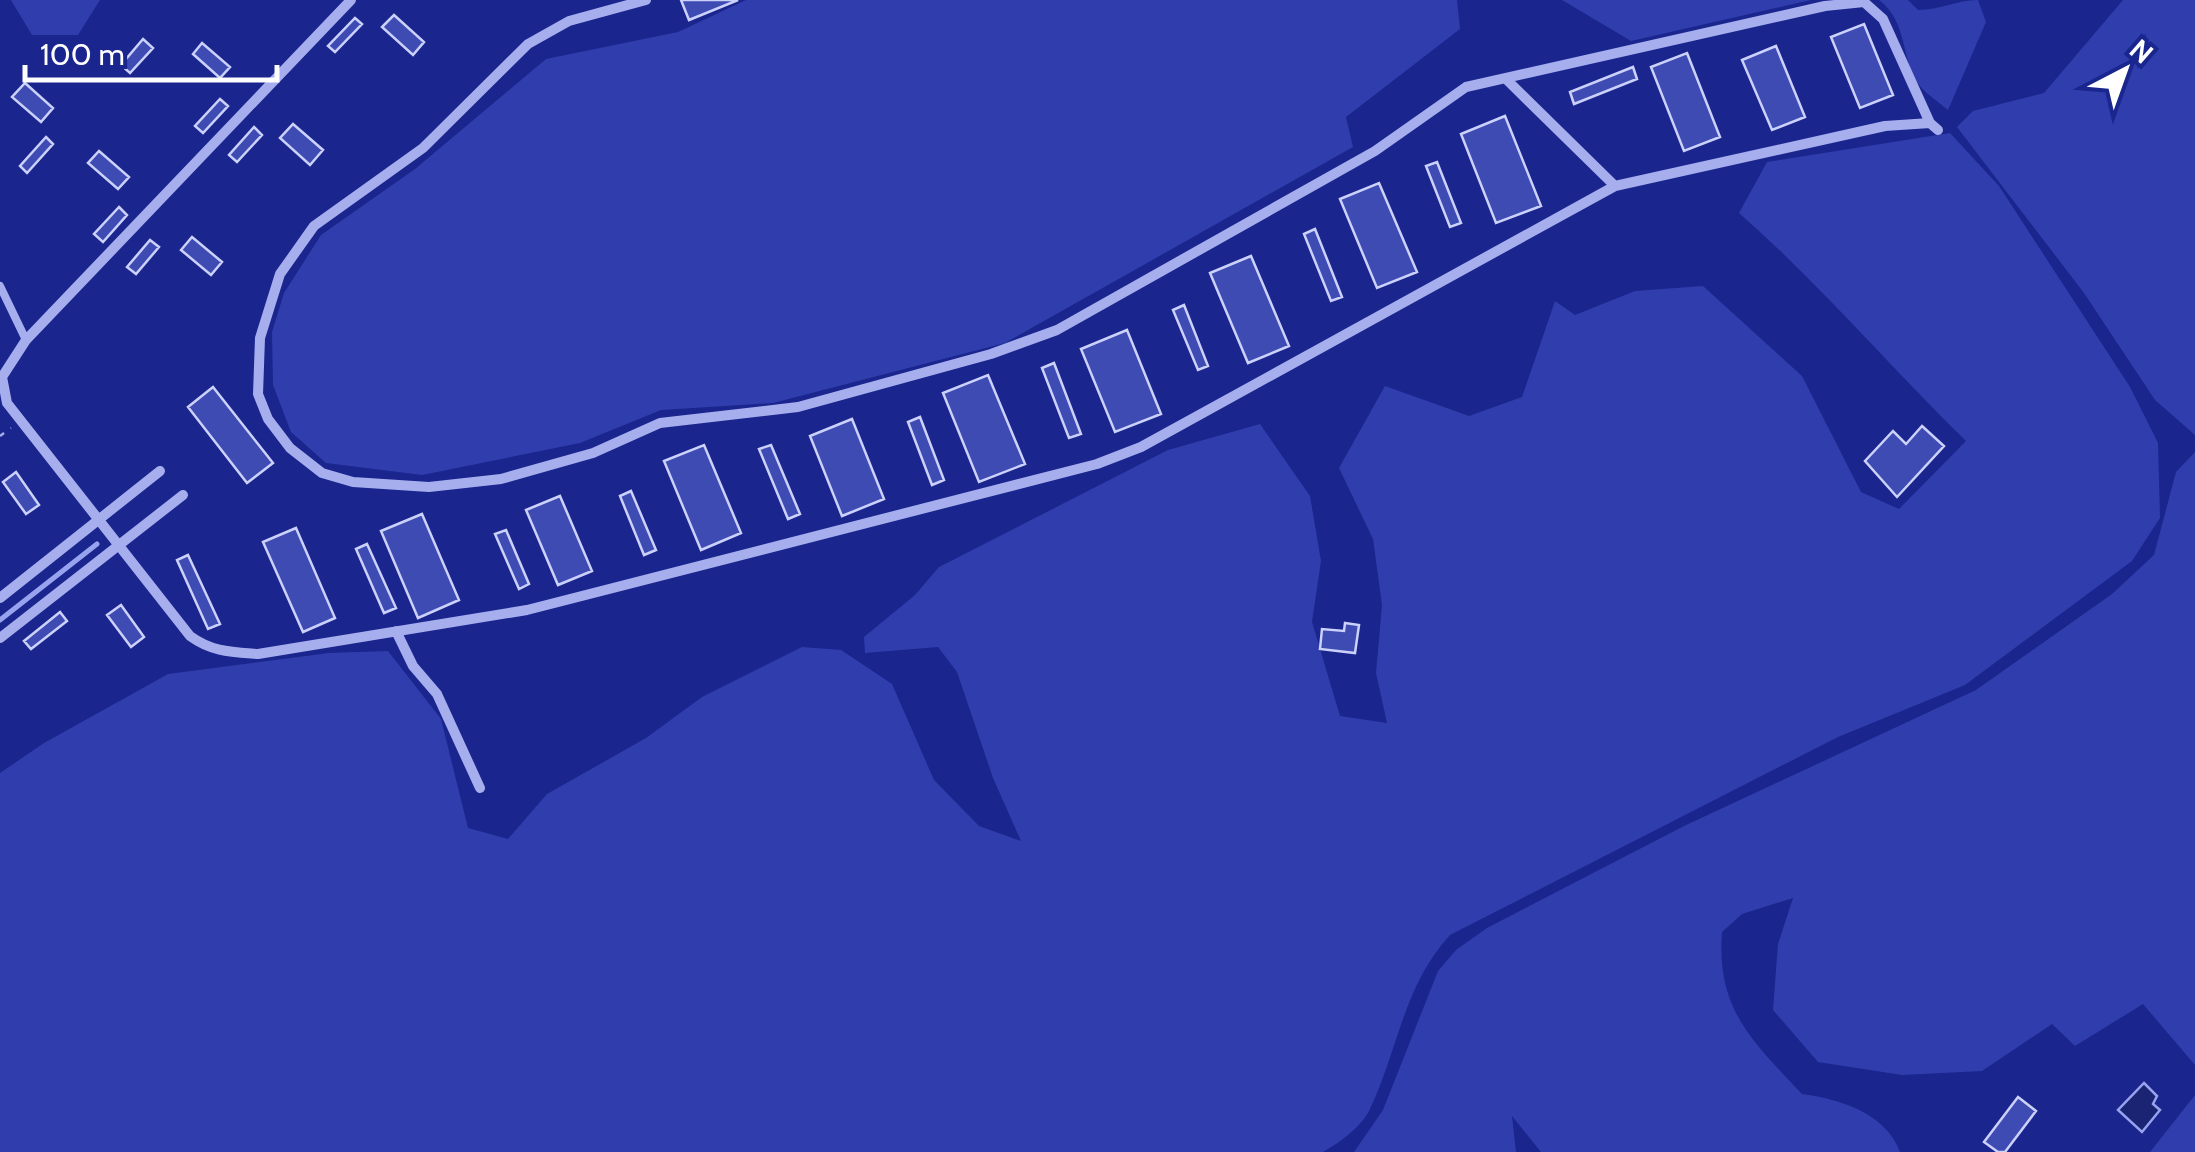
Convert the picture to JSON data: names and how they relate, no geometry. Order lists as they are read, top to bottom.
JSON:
{
  "scale_bar": "100 m",
  "north": "top right"
}
